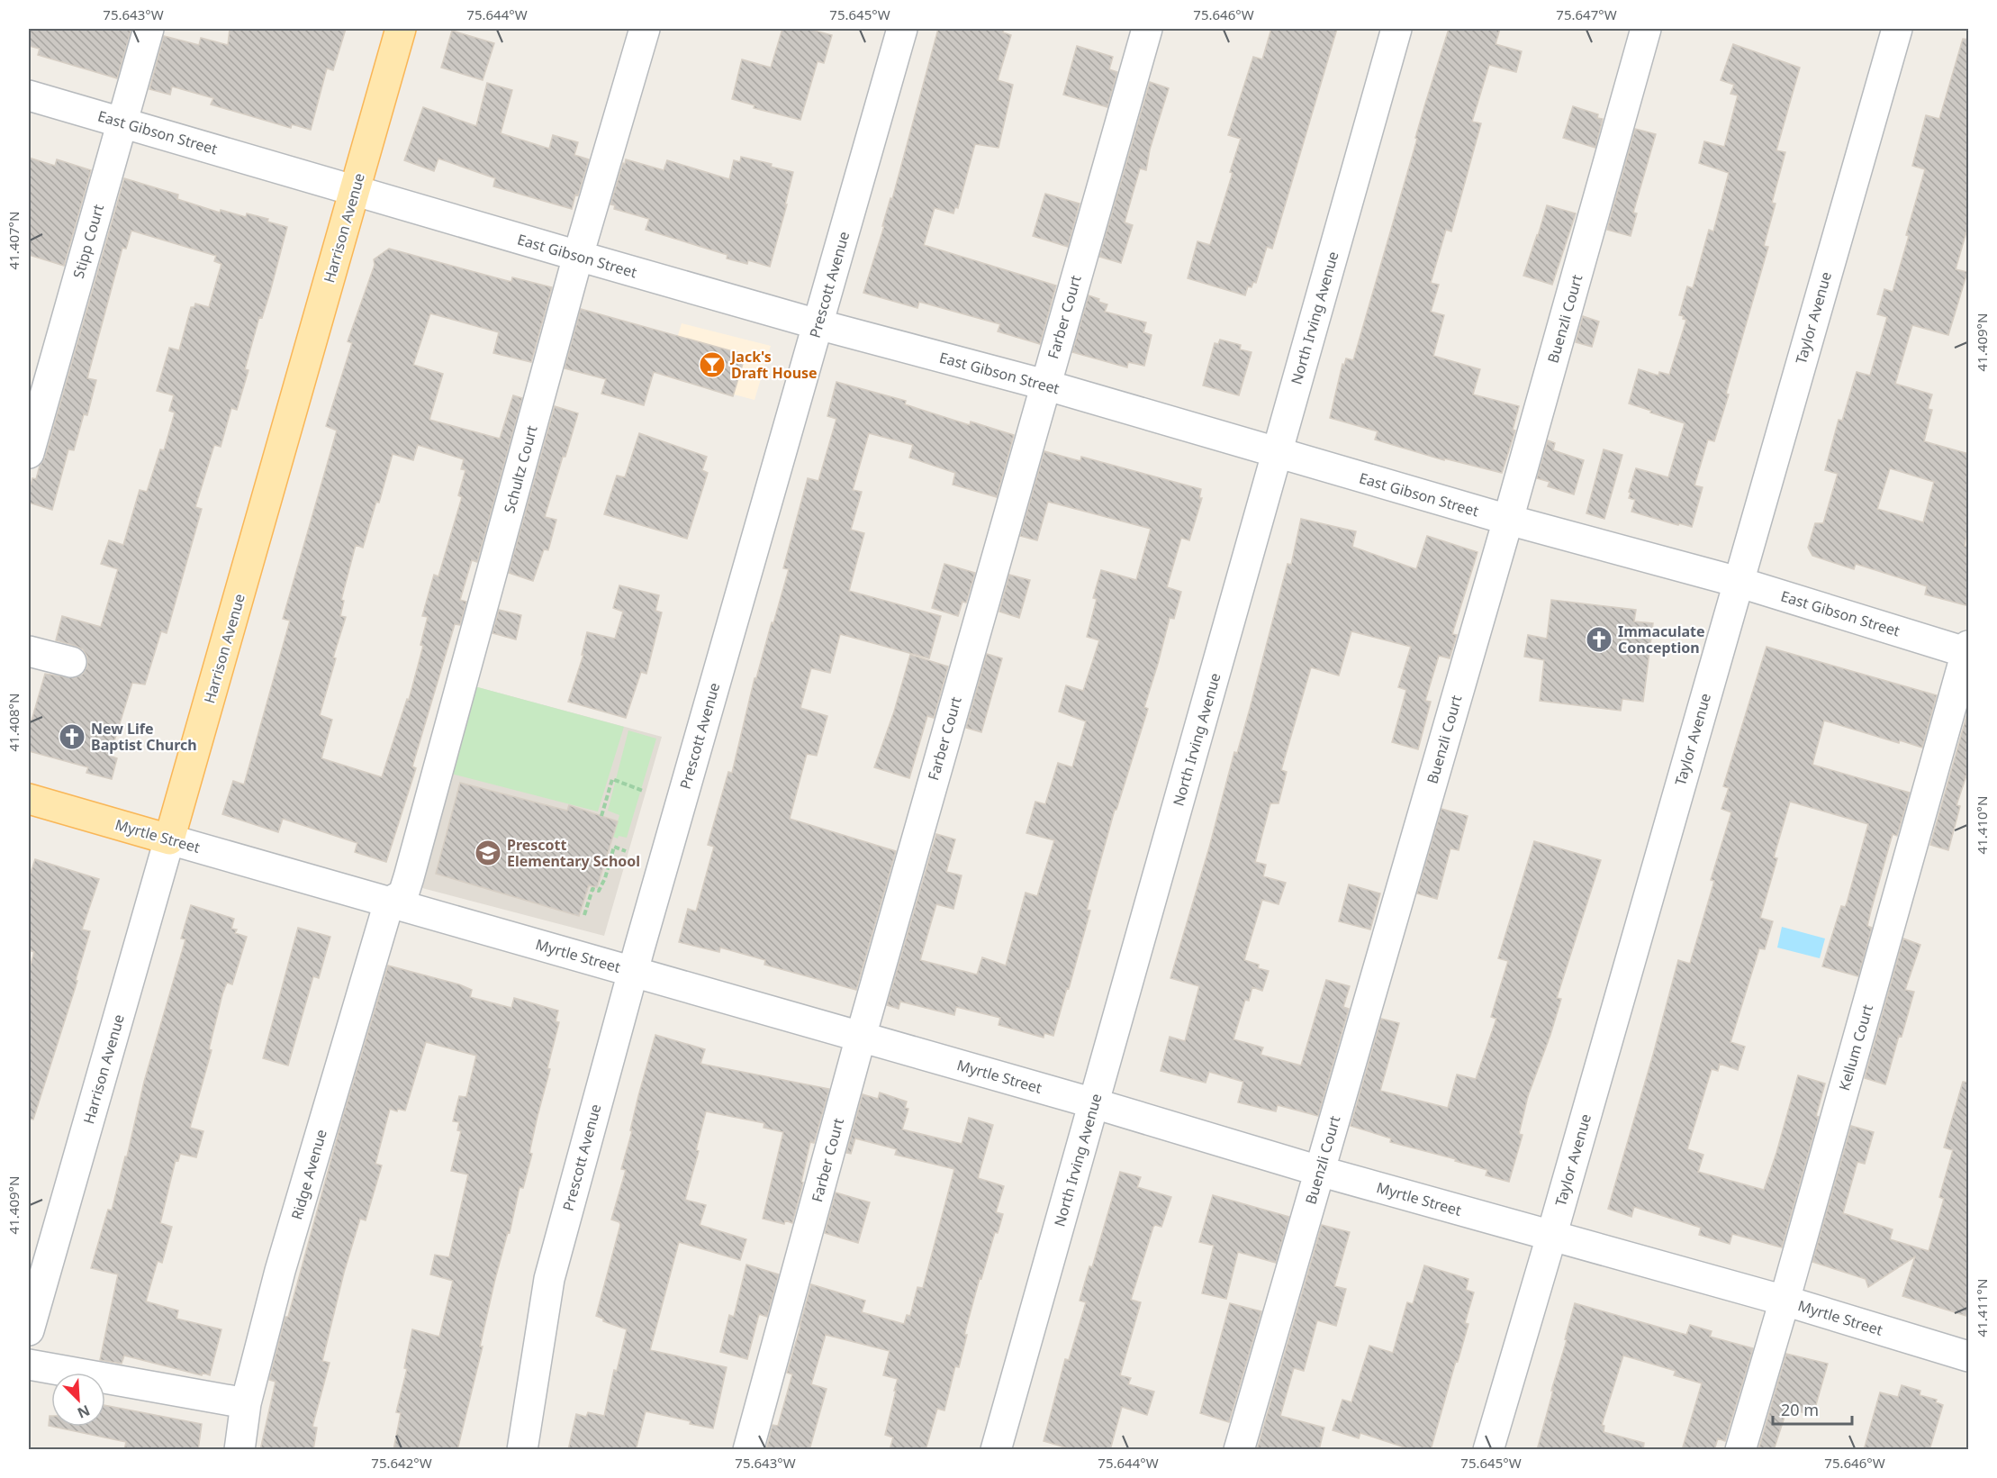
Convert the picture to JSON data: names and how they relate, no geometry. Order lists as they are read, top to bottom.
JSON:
{
  "streets": {
    "main road": ["Harrison Avenue", "Myrtle Street"],
    "street": [
      "East Gibson Street",
      "Stipp Court",
      "Prescott Avenue",
      "Farber Court",
      "North Irving Avenue",
      "Taylor Avenue",
      "Buenzli Court",
      "Schultz Court",
      "Kellum Court",
      "Ridge Avenue"
    ]
  },
  "crossings": [
    ["East Gibson Street", "Harrison Avenue"],
    ["East Gibson Street", "Stipp Court"],
    ["East Gibson Street", "Prescott Avenue"],
    ["East Gibson Street", "Farber Court"],
    ["East Gibson Street", "North Irving Avenue"],
    ["East Gibson Street", "Taylor Avenue"],
    ["East Gibson Street", "Buenzli Court"],
    ["East Gibson Street", "Schultz Court"],
    ["East Gibson Street", "Kellum Court"],
    ["Harrison Avenue", "Myrtle Street"],
    ["Prescott Avenue", "Myrtle Street"],
    ["Farber Court", "Myrtle Street"],
    ["North Irving Avenue", "Myrtle Street"],
    ["Taylor Avenue", "Myrtle Street"],
    ["Buenzli Court", "Myrtle Street"],
    ["Schultz Court", "Myrtle Street"],
    ["Schultz Court", "Ridge Avenue"],
    ["Myrtle Street", "Kellum Court"],
    ["Myrtle Street", "Ridge Avenue"]
  ],
  "places": {
    "bar": ["Jack's Draft House"],
    "church": ["Immaculate Conception", "New Life Baptist Church"],
    "school or university": ["Prescott Elementary School"]
  },
  "scale_bar": "20 m",
  "north": "bottom right",
  "coordinates": [
    "75.643°W",
    "75.644°W",
    "75.645°W",
    "75.646°W",
    "75.647°W",
    "41.407°N",
    "41.409°N",
    "41.408°N",
    "41.410°N",
    "41.411°N",
    "75.642°W"
  ]
}
